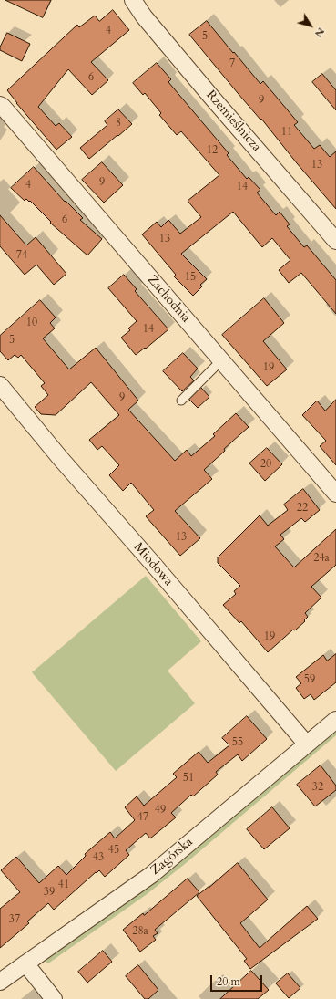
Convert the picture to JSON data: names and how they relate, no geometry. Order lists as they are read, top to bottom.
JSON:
{
  "streets": {
    "street": [
      "Rzemieślnicza",
      "Zachodnia",
      "Miodowa",
      "Zagórska"
    ]
  },
  "crossings": [
    ["Miodowa", "Zagórska"]
  ],
  "house_numbers": [
    "4",
    "5",
    "7",
    "6",
    "9",
    "8",
    "11",
    "12",
    "13",
    "9",
    "4",
    "14",
    "6",
    "13",
    "74",
    "15",
    "10",
    "14",
    "5",
    "19",
    "9",
    "20",
    "22",
    "13",
    "24a",
    "19",
    "59",
    "55",
    "51",
    "32",
    "49",
    "47",
    "45",
    "43",
    "41",
    "39",
    "37",
    "28a"
  ],
  "scale_bar": "20 m",
  "north": "bottom right"
}
